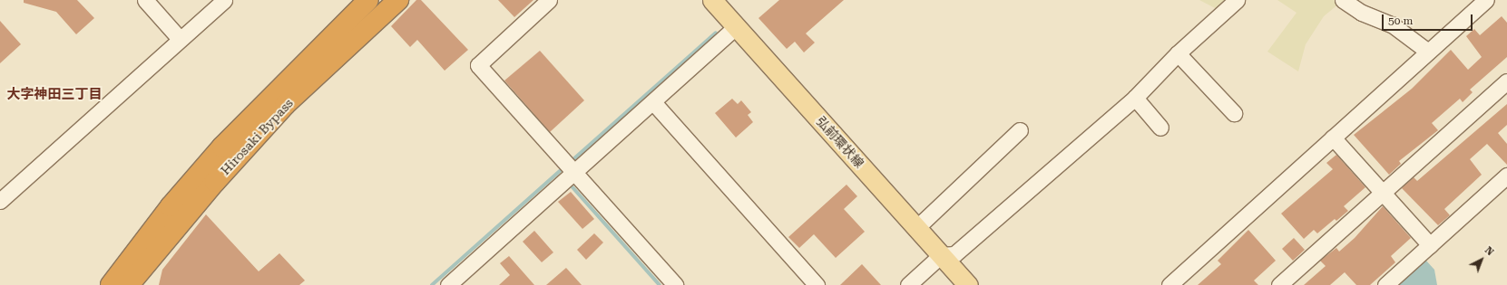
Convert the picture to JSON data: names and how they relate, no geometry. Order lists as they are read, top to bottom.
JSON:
{
  "streets": {
    "highway": ["Hirosaki Bypass"],
    "main road": ["弘前環状線"]
  },
  "districts": ["大字神田三丁目"],
  "scale_bar": "50 m",
  "north": "top right"
}
